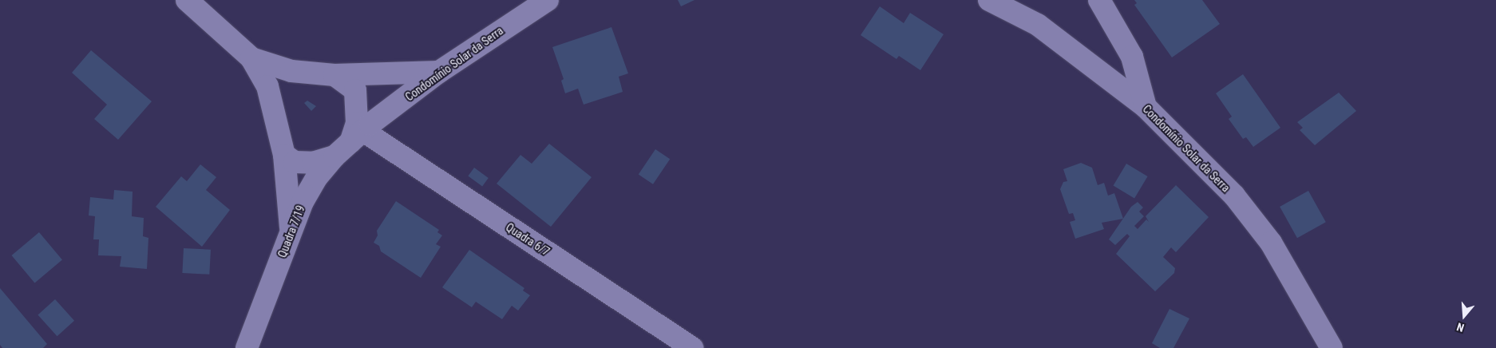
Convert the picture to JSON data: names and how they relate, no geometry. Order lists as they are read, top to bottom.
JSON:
{
  "streets": {
    "street": ["Condomínio Solar da Serra", "Quadra 7/19", "Quadra 6/7"]
  },
  "crossings": [
    ["Condomínio Solar da Serra", "Quadra 7/19"],
    ["Condomínio Solar da Serra", "Quadra 6/7"],
    ["Quadra 7/19", "Quadra 6/7"]
  ],
  "north": "bottom"
}
